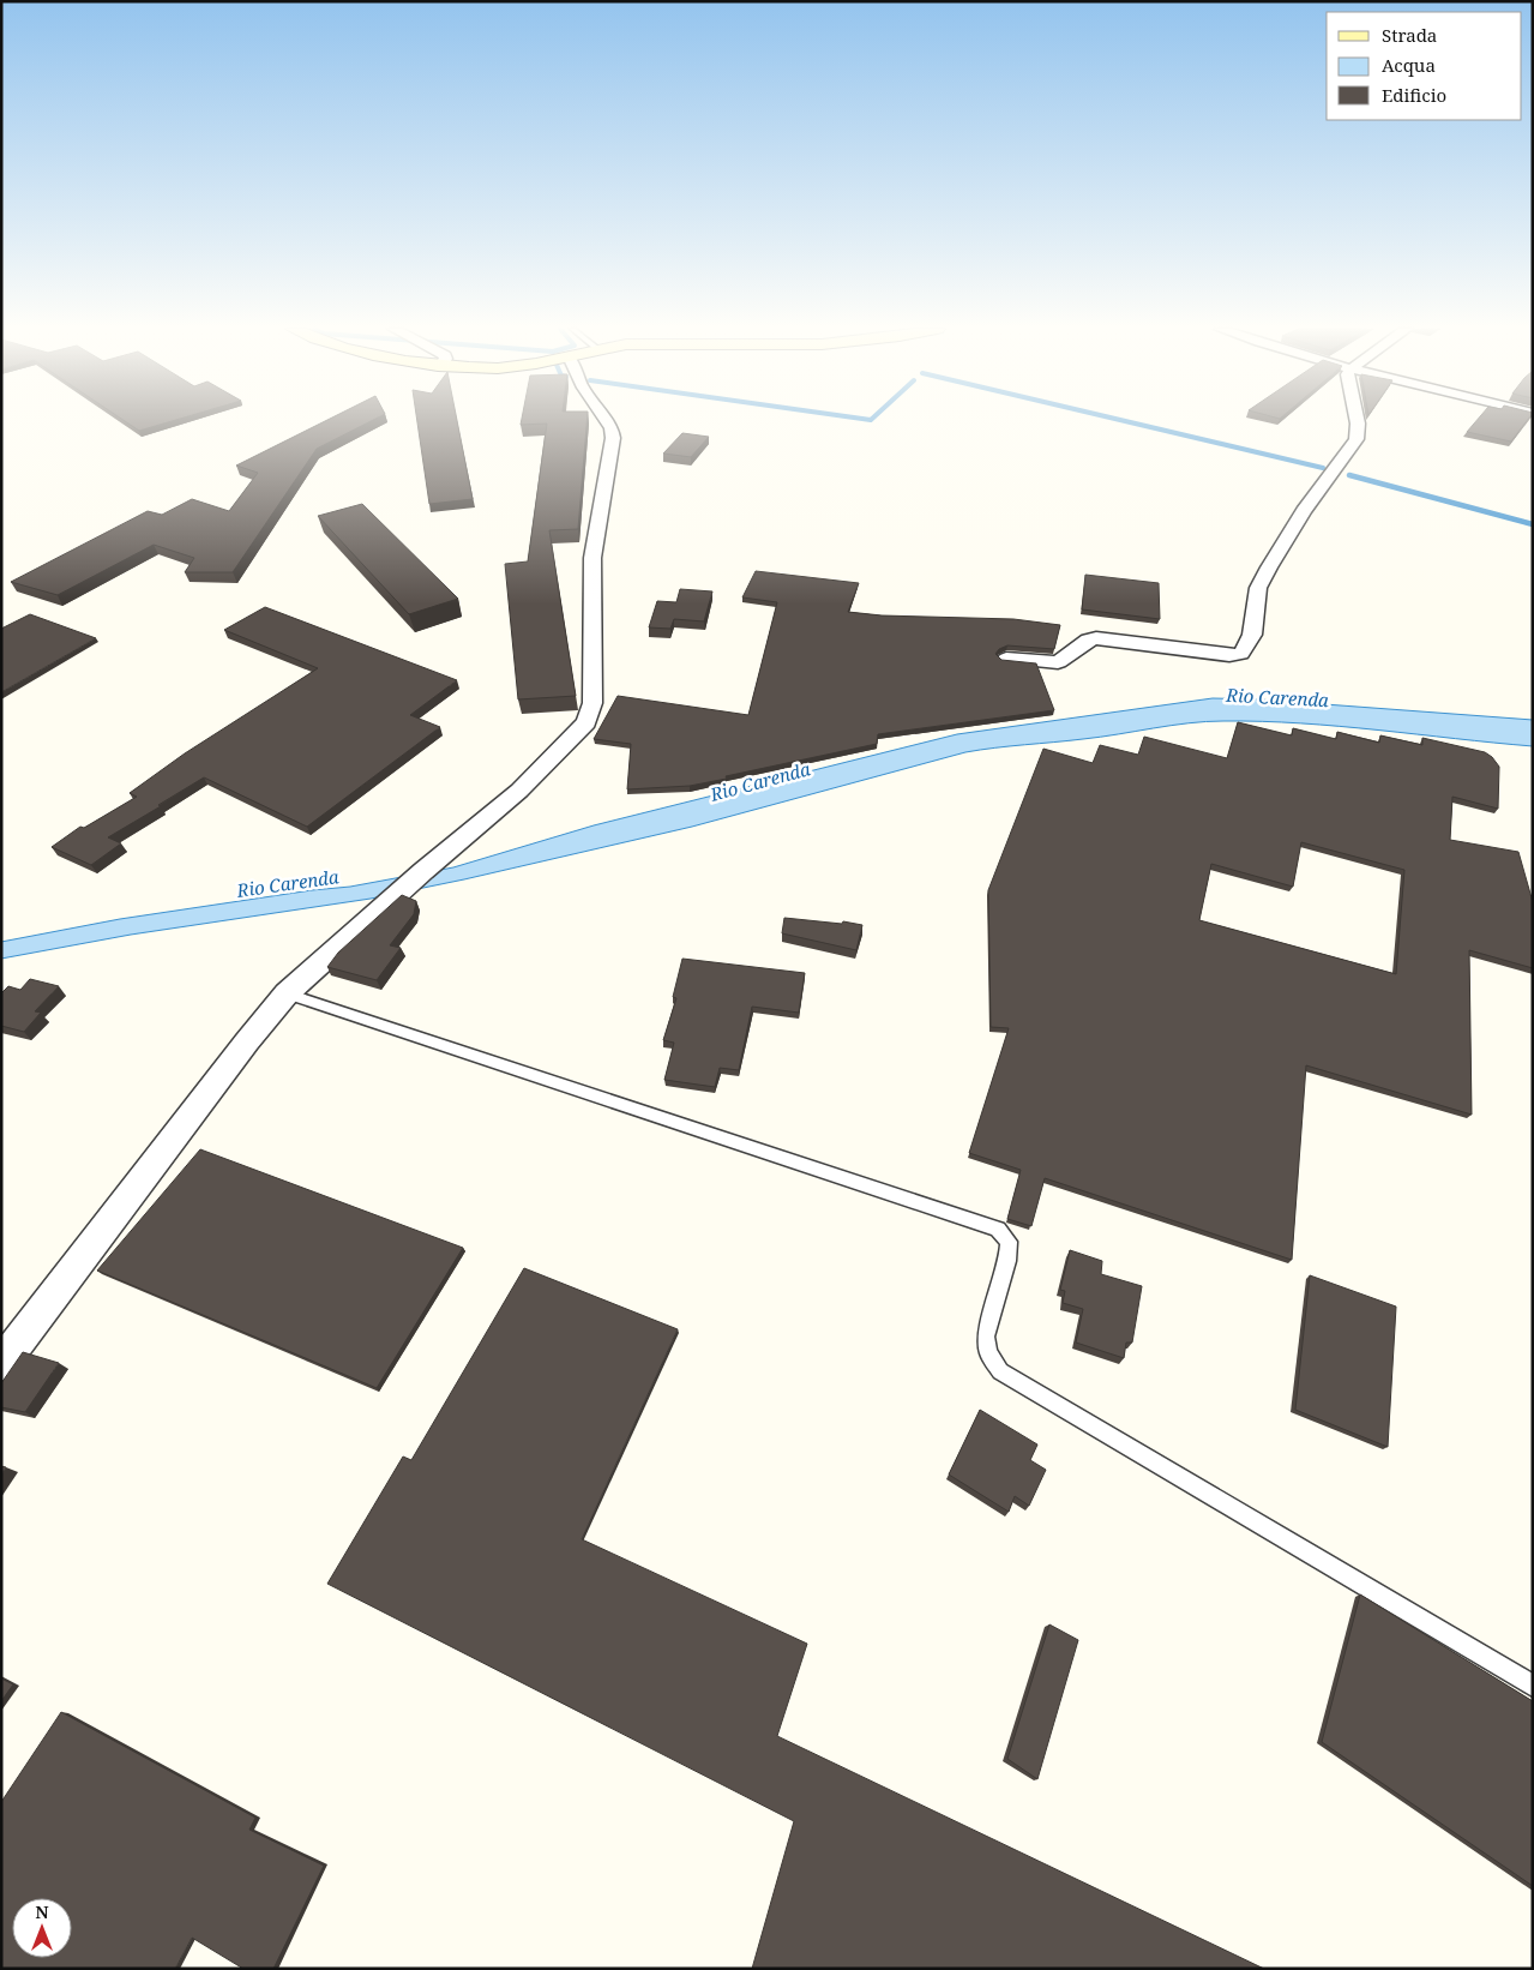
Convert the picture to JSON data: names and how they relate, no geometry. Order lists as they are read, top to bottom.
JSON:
{
  "water": ["Rio Carenda"],
  "legend": ["Strada", "Acqua", "Edificio"],
  "north": "top"
}
